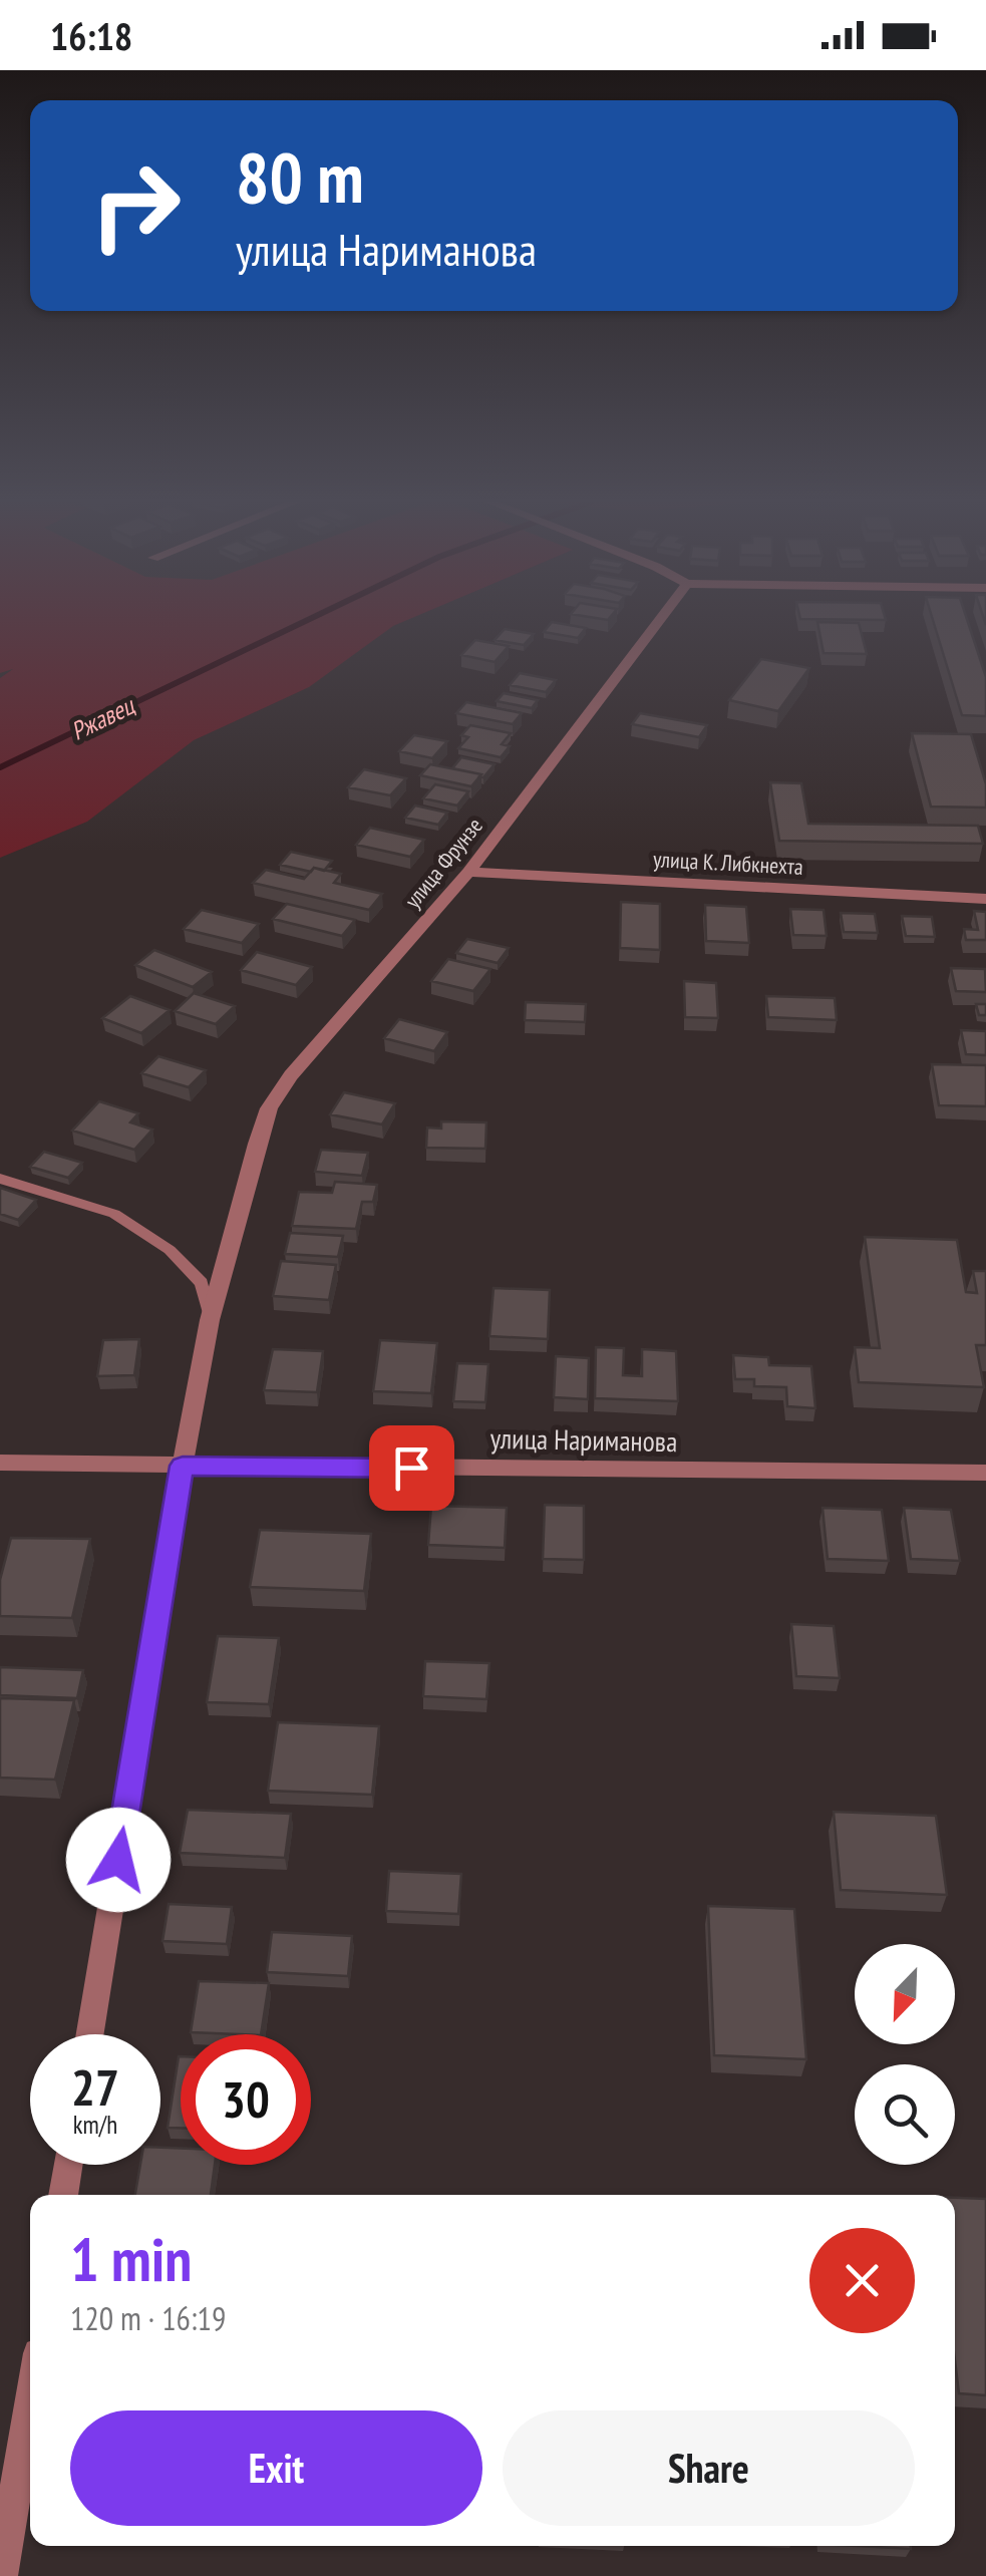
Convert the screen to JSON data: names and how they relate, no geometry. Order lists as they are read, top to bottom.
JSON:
{
  "streets": {
    "street": ["улица Фрунзе", "улица К. Либкнехта", "улица Нариманова"]
  },
  "crossings": [
    ["улица Фрунзе", "улица К. Либкнехта"],
    ["улица Фрунзе", "улица Нариманова"]
  ],
  "water": ["Ржавец"],
  "north": "bottom left",
  "page": {
    "status": "16:18",
    "turn": ["80 m", "улица Нариманова"],
    "speed": "27 km/h",
    "limit": "30",
    "heading": ["1 min", "120 m · 16:19"],
    "buttons": ["Exit", "Share"]
  }
}
